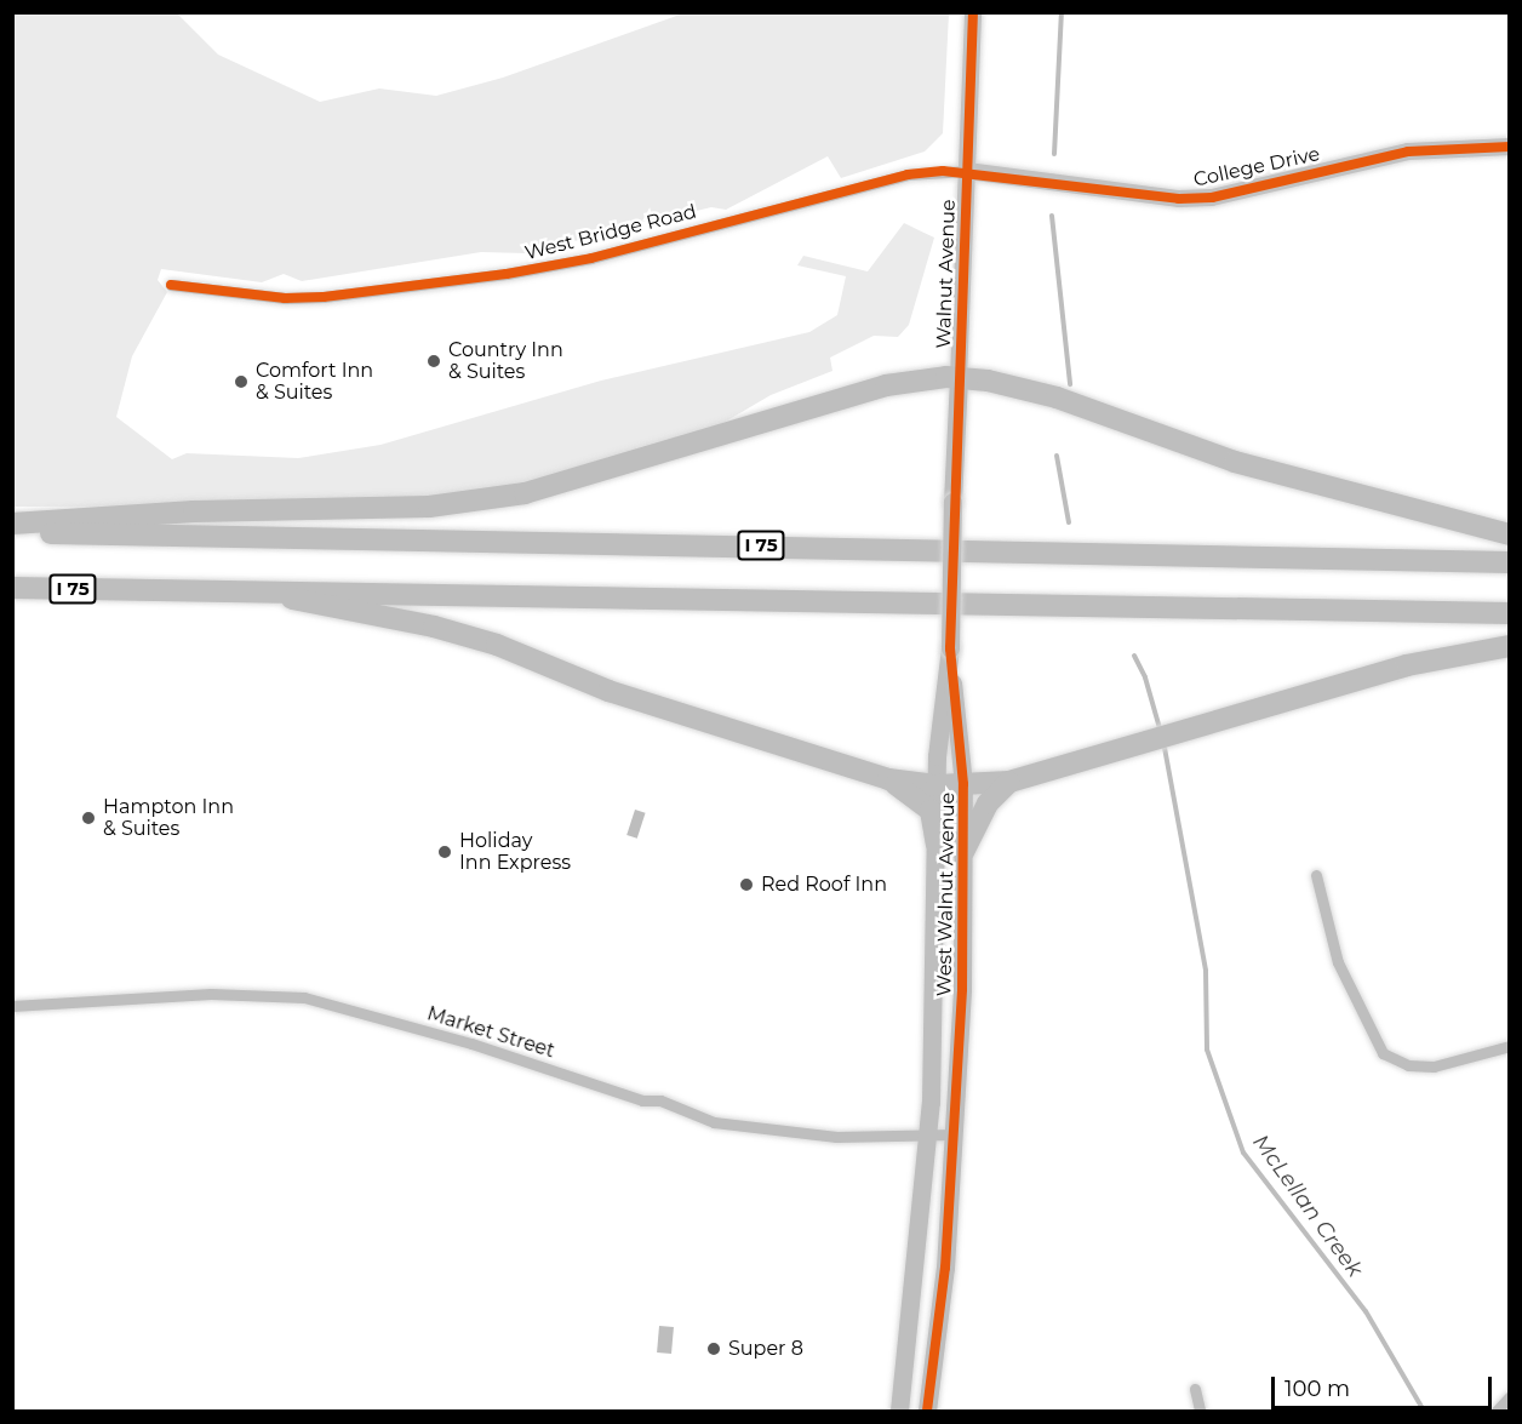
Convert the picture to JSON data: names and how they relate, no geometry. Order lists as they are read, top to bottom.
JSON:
{
  "streets": {
    "highway": ["I 75"],
    "main road": ["West Walnut Avenue"],
    "street": [
      "College Drive",
      "West Bridge Road",
      "Walnut Avenue",
      "Market Street"
    ]
  },
  "crossings": [
    ["College Drive", "West Bridge Road"],
    ["College Drive", "Walnut Avenue"],
    ["West Bridge Road", "Walnut Avenue"],
    ["Walnut Avenue", "West Walnut Avenue"],
    ["West Walnut Avenue", "Market Street"]
  ],
  "water": ["McLellan Creek"],
  "places": [
    "Country Inn & Suites",
    "Comfort Inn & Suites",
    "Hampton Inn & Suites",
    "Holiday Inn Express",
    "Red Roof Inn",
    "Super 8"
  ],
  "scale_bar": "100 m"
}
